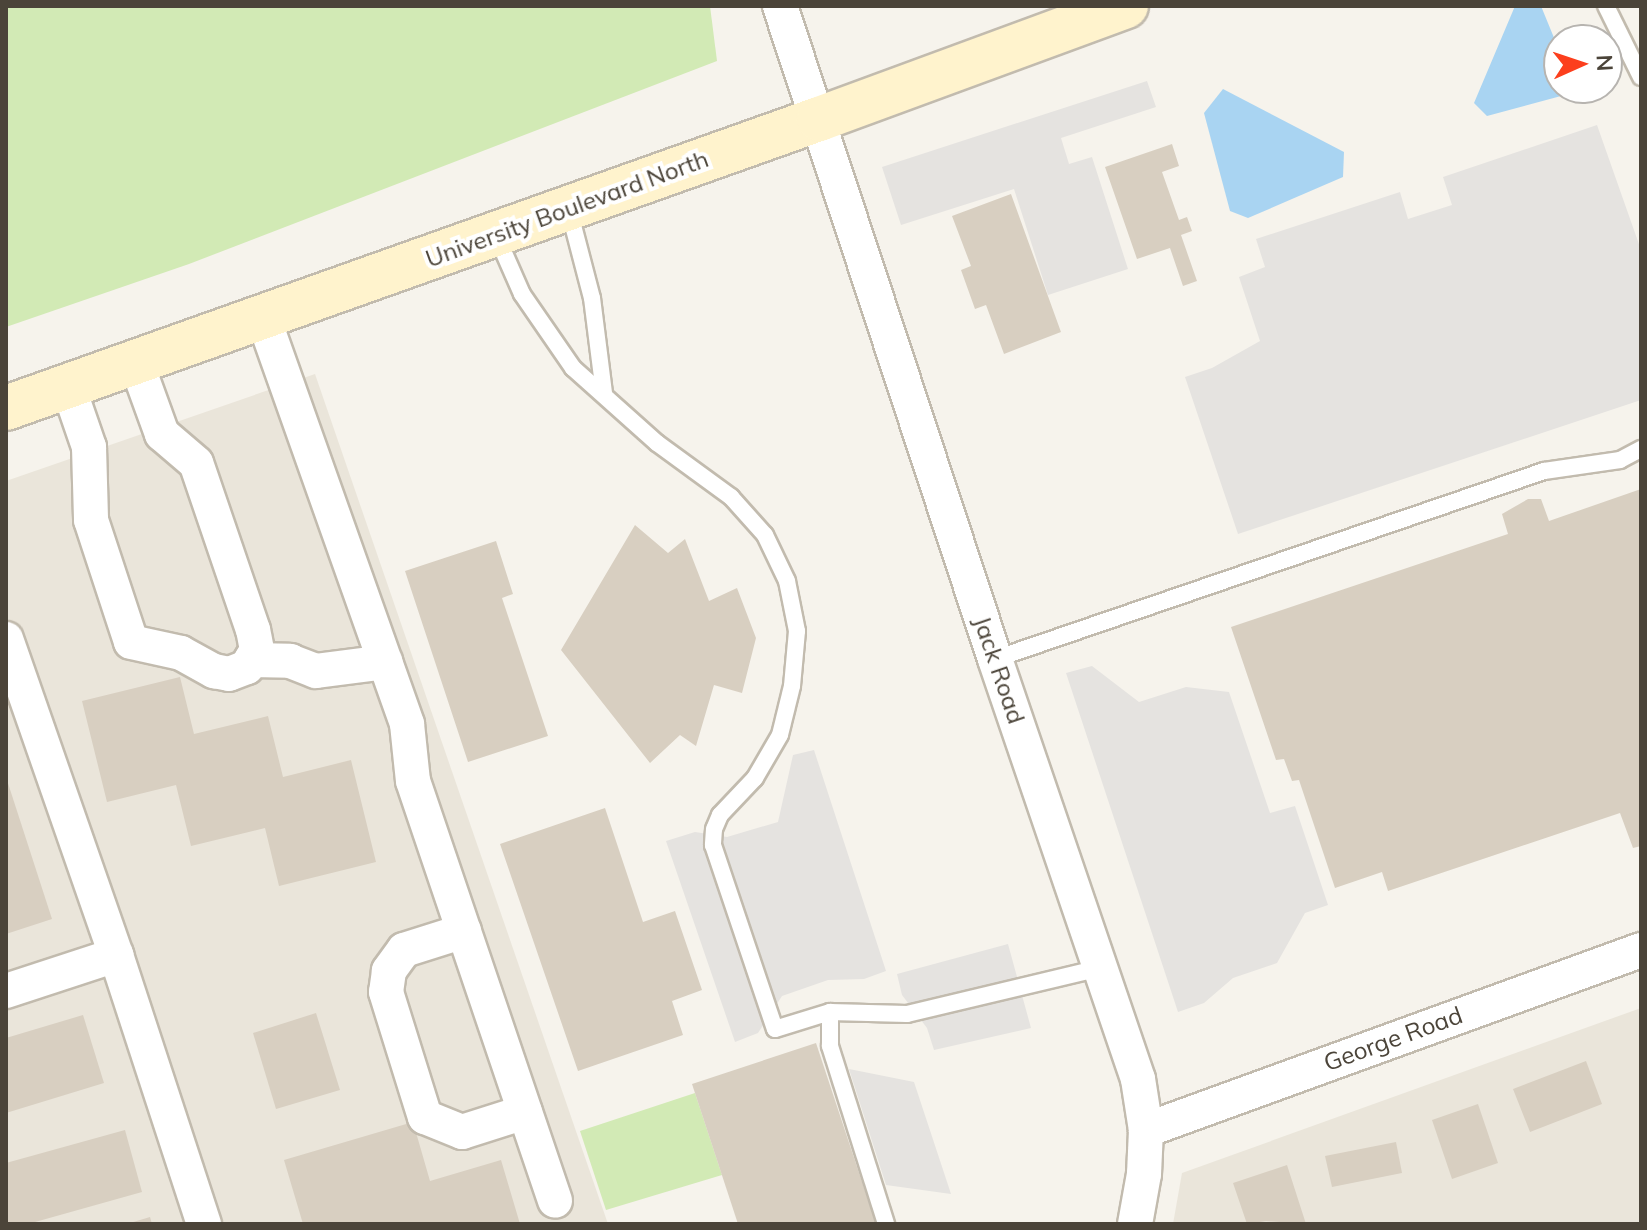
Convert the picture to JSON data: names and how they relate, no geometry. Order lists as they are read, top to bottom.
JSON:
{
  "streets": {
    "main road": ["University Boulevard North"],
    "street": ["Jack Road", "George Road"]
  },
  "crossings": [
    ["University Boulevard North", "Jack Road"],
    ["Jack Road", "George Road"]
  ],
  "north": "right"
}
